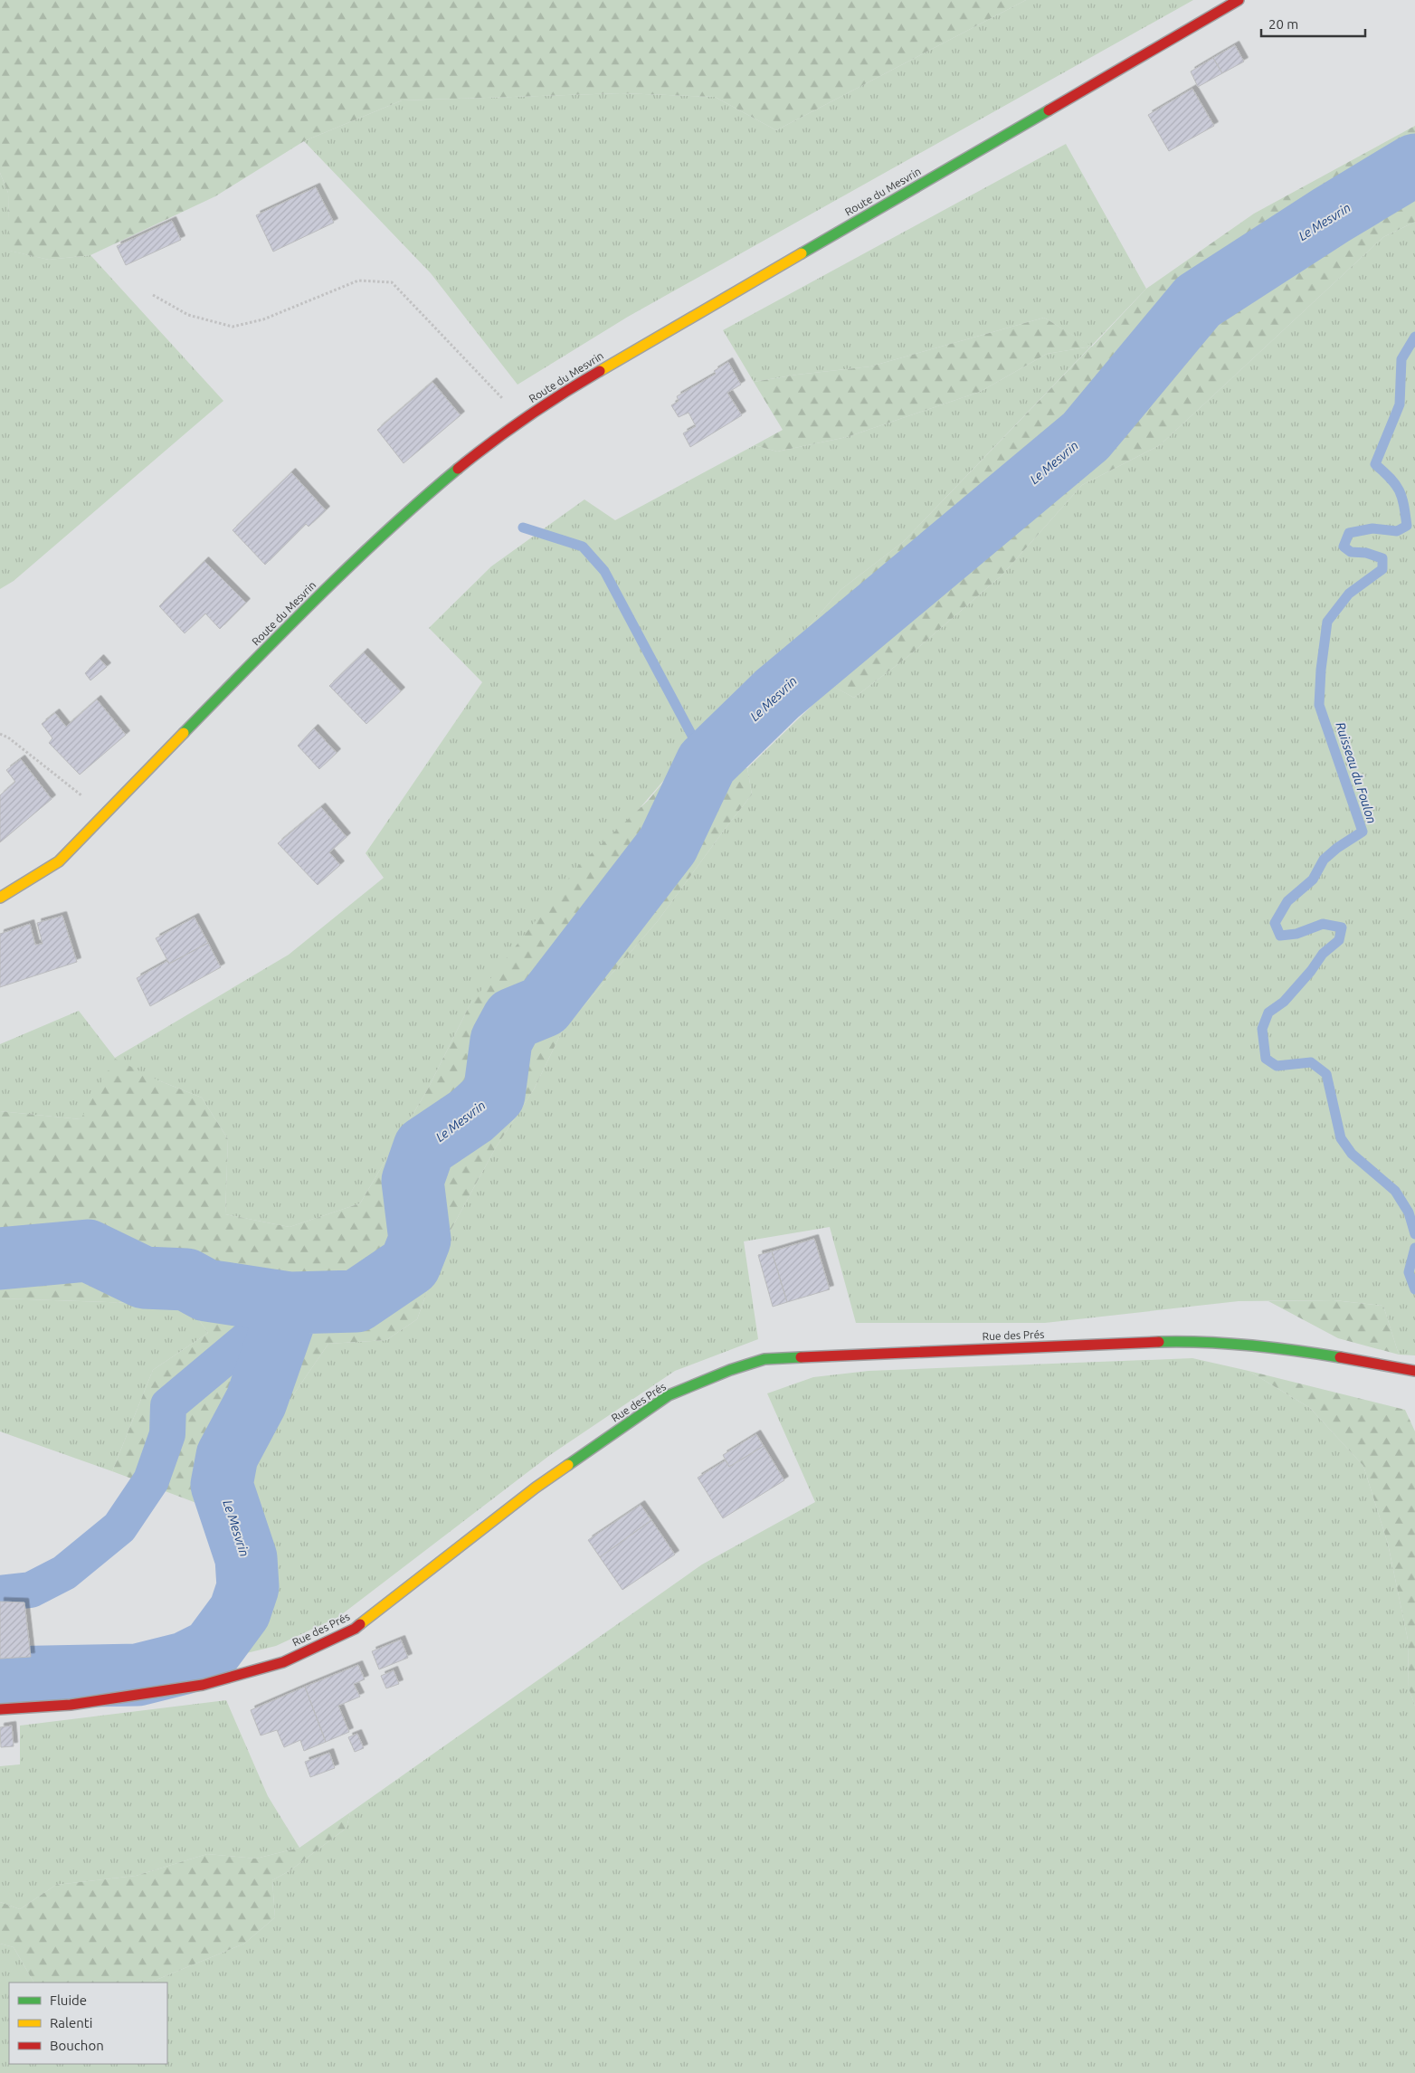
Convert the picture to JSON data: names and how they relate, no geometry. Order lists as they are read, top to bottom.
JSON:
{
  "streets": {
    "main road": ["Route du Mesvrin", "Rue des Prés"]
  },
  "water": ["Le Mesvrin", "Ruisseau du Foulon"],
  "legend": ["Fluide", "Ralenti", "Bouchon"],
  "scale_bar": "20 m"
}
